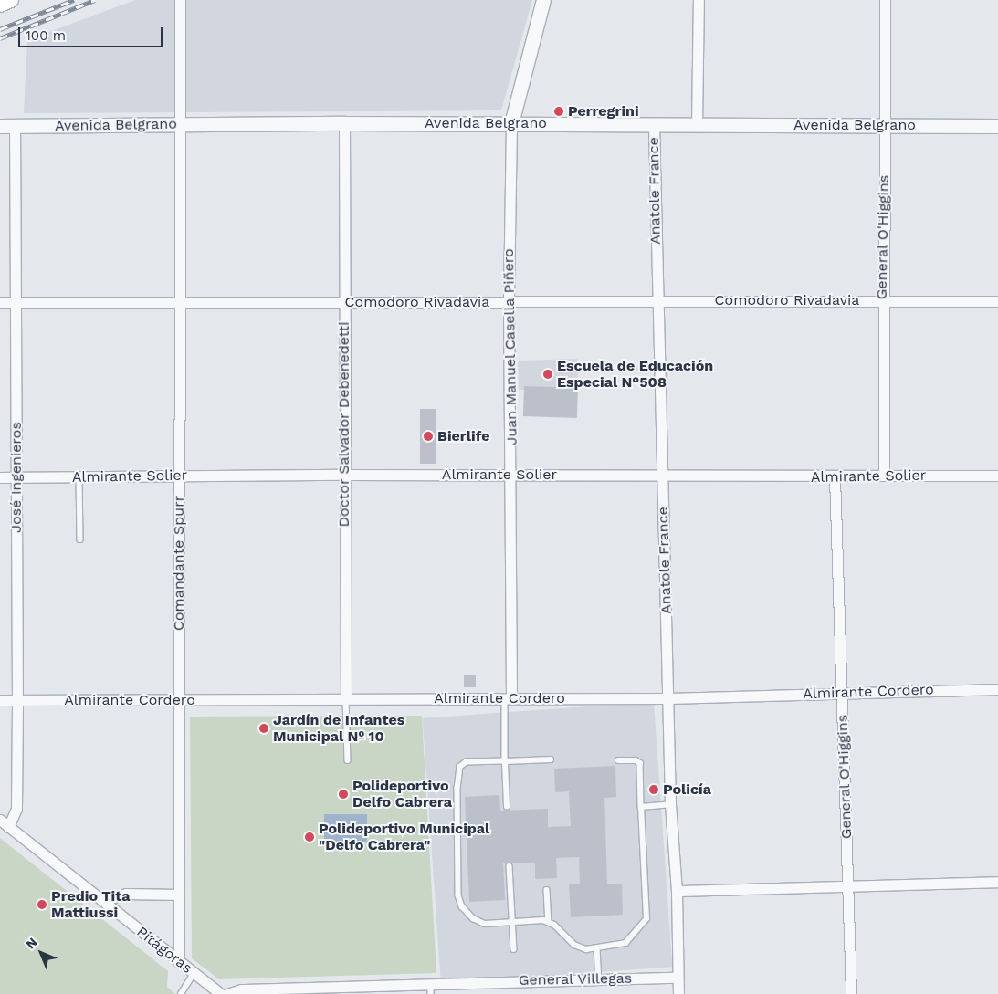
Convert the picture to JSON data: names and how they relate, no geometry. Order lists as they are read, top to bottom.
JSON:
{
  "streets": {
    "street": [
      "Avenida Belgrano",
      "Anatole France",
      "General O'Higgins",
      "Comodoro Rivadavia",
      "Juan Manuel Casella Piñero",
      "Doctor Salvador Debenedetti",
      "Almirante Solier",
      "José Ingenieros",
      "Comandante Spurr",
      "Almirante Cordero",
      "Pitágoras",
      "General Villegas"
    ]
  },
  "crossings": [
    ["Avenida Belgrano", "Anatole France"],
    ["Avenida Belgrano", "General O'Higgins"],
    ["Avenida Belgrano", "Juan Manuel Casella Piñero"],
    ["Avenida Belgrano", "Doctor Salvador Debenedetti"],
    ["Avenida Belgrano", "José Ingenieros"],
    ["Avenida Belgrano", "Comandante Spurr"],
    ["Anatole France", "Comodoro Rivadavia"],
    ["Anatole France", "Almirante Solier"],
    ["Anatole France", "Almirante Cordero"],
    ["Anatole France", "General Villegas"],
    ["General O'Higgins", "Comodoro Rivadavia"],
    ["General O'Higgins", "Almirante Solier"],
    ["General O'Higgins", "Almirante Cordero"],
    ["Comodoro Rivadavia", "Juan Manuel Casella Piñero"],
    ["Comodoro Rivadavia", "Doctor Salvador Debenedetti"],
    ["Comodoro Rivadavia", "José Ingenieros"],
    ["Comodoro Rivadavia", "Comandante Spurr"],
    ["Juan Manuel Casella Piñero", "Almirante Solier"],
    ["Juan Manuel Casella Piñero", "Almirante Cordero"],
    ["Doctor Salvador Debenedetti", "Almirante Solier"],
    ["Doctor Salvador Debenedetti", "Almirante Cordero"],
    ["Almirante Solier", "José Ingenieros"],
    ["Almirante Solier", "Comandante Spurr"],
    ["José Ingenieros", "Almirante Cordero"],
    ["José Ingenieros", "Pitágoras"],
    ["Comandante Spurr", "Almirante Cordero"],
    ["Comandante Spurr", "Pitágoras"]
  ],
  "places": [
    "Perregrini",
    "Escuela de Educación Especial N°508",
    "Bierlife",
    "Jardín de Infantes Municipal Nº 10",
    "Policía",
    "Polideportivo Delfo Cabrera",
    "Polideportivo Municipal \"Delfo Cabrera\"",
    "Predio Tita Mattiussi"
  ],
  "scale_bar": "100 m",
  "north": "top left"
}
